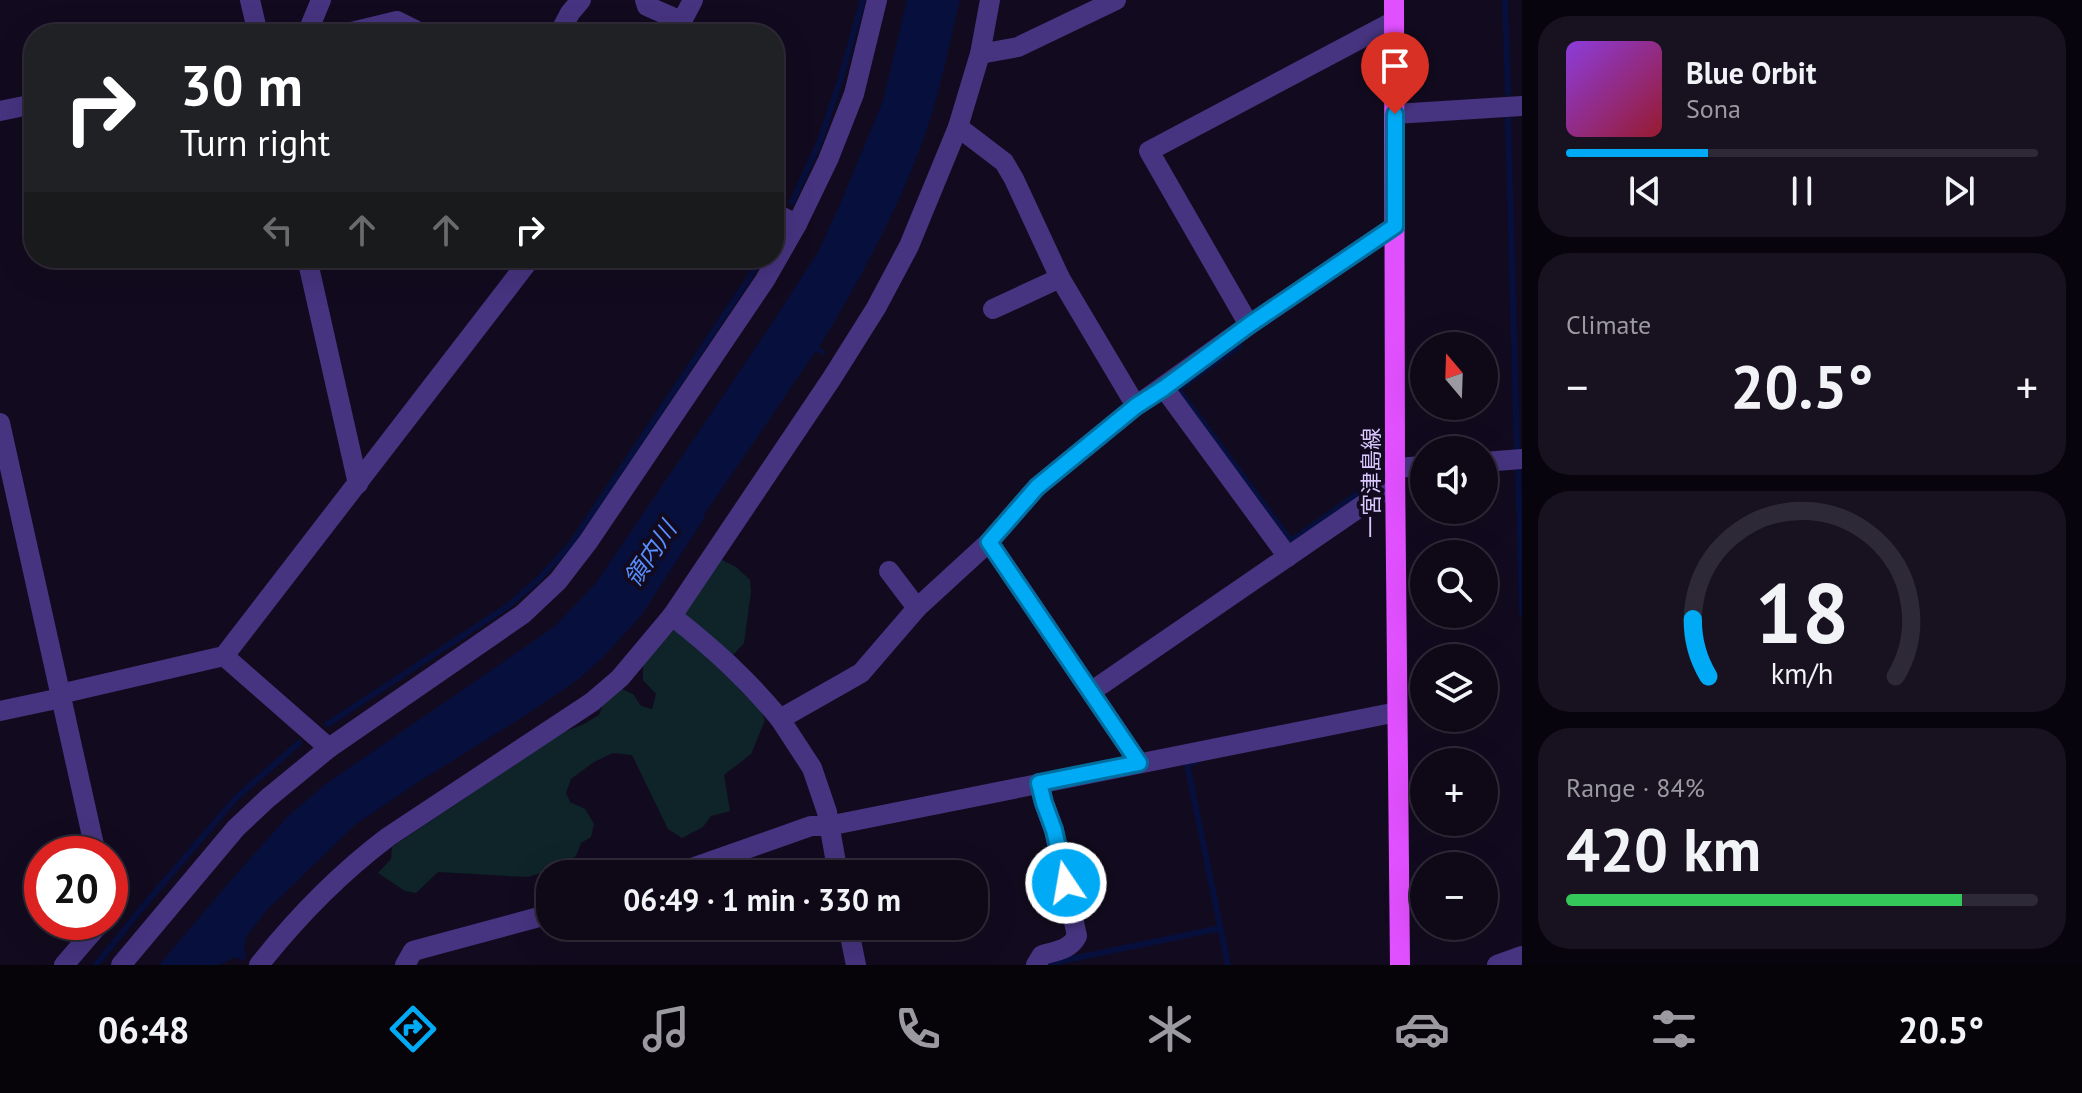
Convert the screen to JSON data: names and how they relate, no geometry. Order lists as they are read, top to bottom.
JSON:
{
  "streets": {
    "main road": ["一宮津島線"]
  },
  "water": ["領内川"],
  "north": "top",
  "page": {
    "turn": ["30 m", "Turn right"],
    "song": ["Blue Orbit", "Sona"],
    "tile": [
      "Climate",
      ["Range · 84%", "420 km"]
    ],
    "map_buttons": ["+", "−"],
    "heat": ["−", "20.5°", "+"],
    "limit": "20",
    "trip": "06:49 · 1 min · 330 m",
    "tabs": ["06:48", "20.5°"],
    "gauge": ["18", "km/h"]
  }
}
